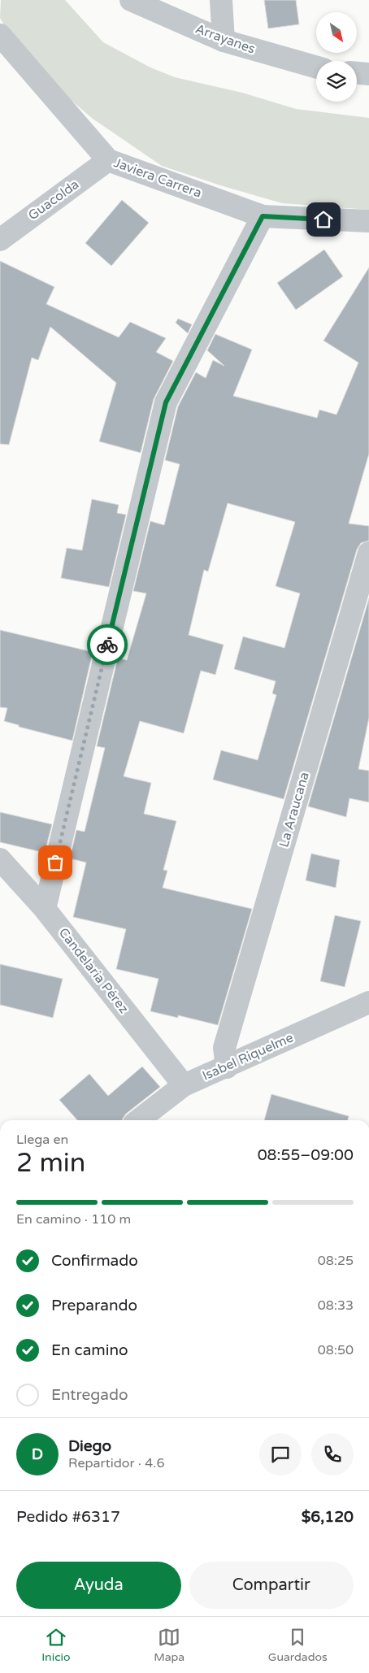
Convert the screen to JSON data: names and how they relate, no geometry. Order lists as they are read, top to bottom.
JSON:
{
  "streets": {
    "street": [
      "Arrayanes",
      "Javiera Carrera",
      "Guacolda",
      "La Araucana",
      "Candelaria Pérez",
      "Isabel Riquelme"
    ]
  },
  "crossings": [
    ["Javiera Carrera", "Guacolda"],
    ["La Araucana", "Isabel Riquelme"],
    ["Candelaria Pérez", "Isabel Riquelme"]
  ],
  "north": "bottom right",
  "page": {
    "heading": ["2 min", "Llega en", "08:55–09:00"],
    "panel": [
      "Diego",
      "Repartidor · 4.6",
      "Pedido #6317",
      "$6,120"
    ],
    "bar": "En camino · 110 m",
    "list": [
      ["Confirmado", "08:25"],
      ["Preparando", "08:33"],
      ["En camino", "08:50"],
      "Entregado"
    ],
    "round": "D",
    "buttons": ["Ayuda", "Compartir"],
    "tabs": ["Inicio", "Mapa", "Guardados"]
  }
}
